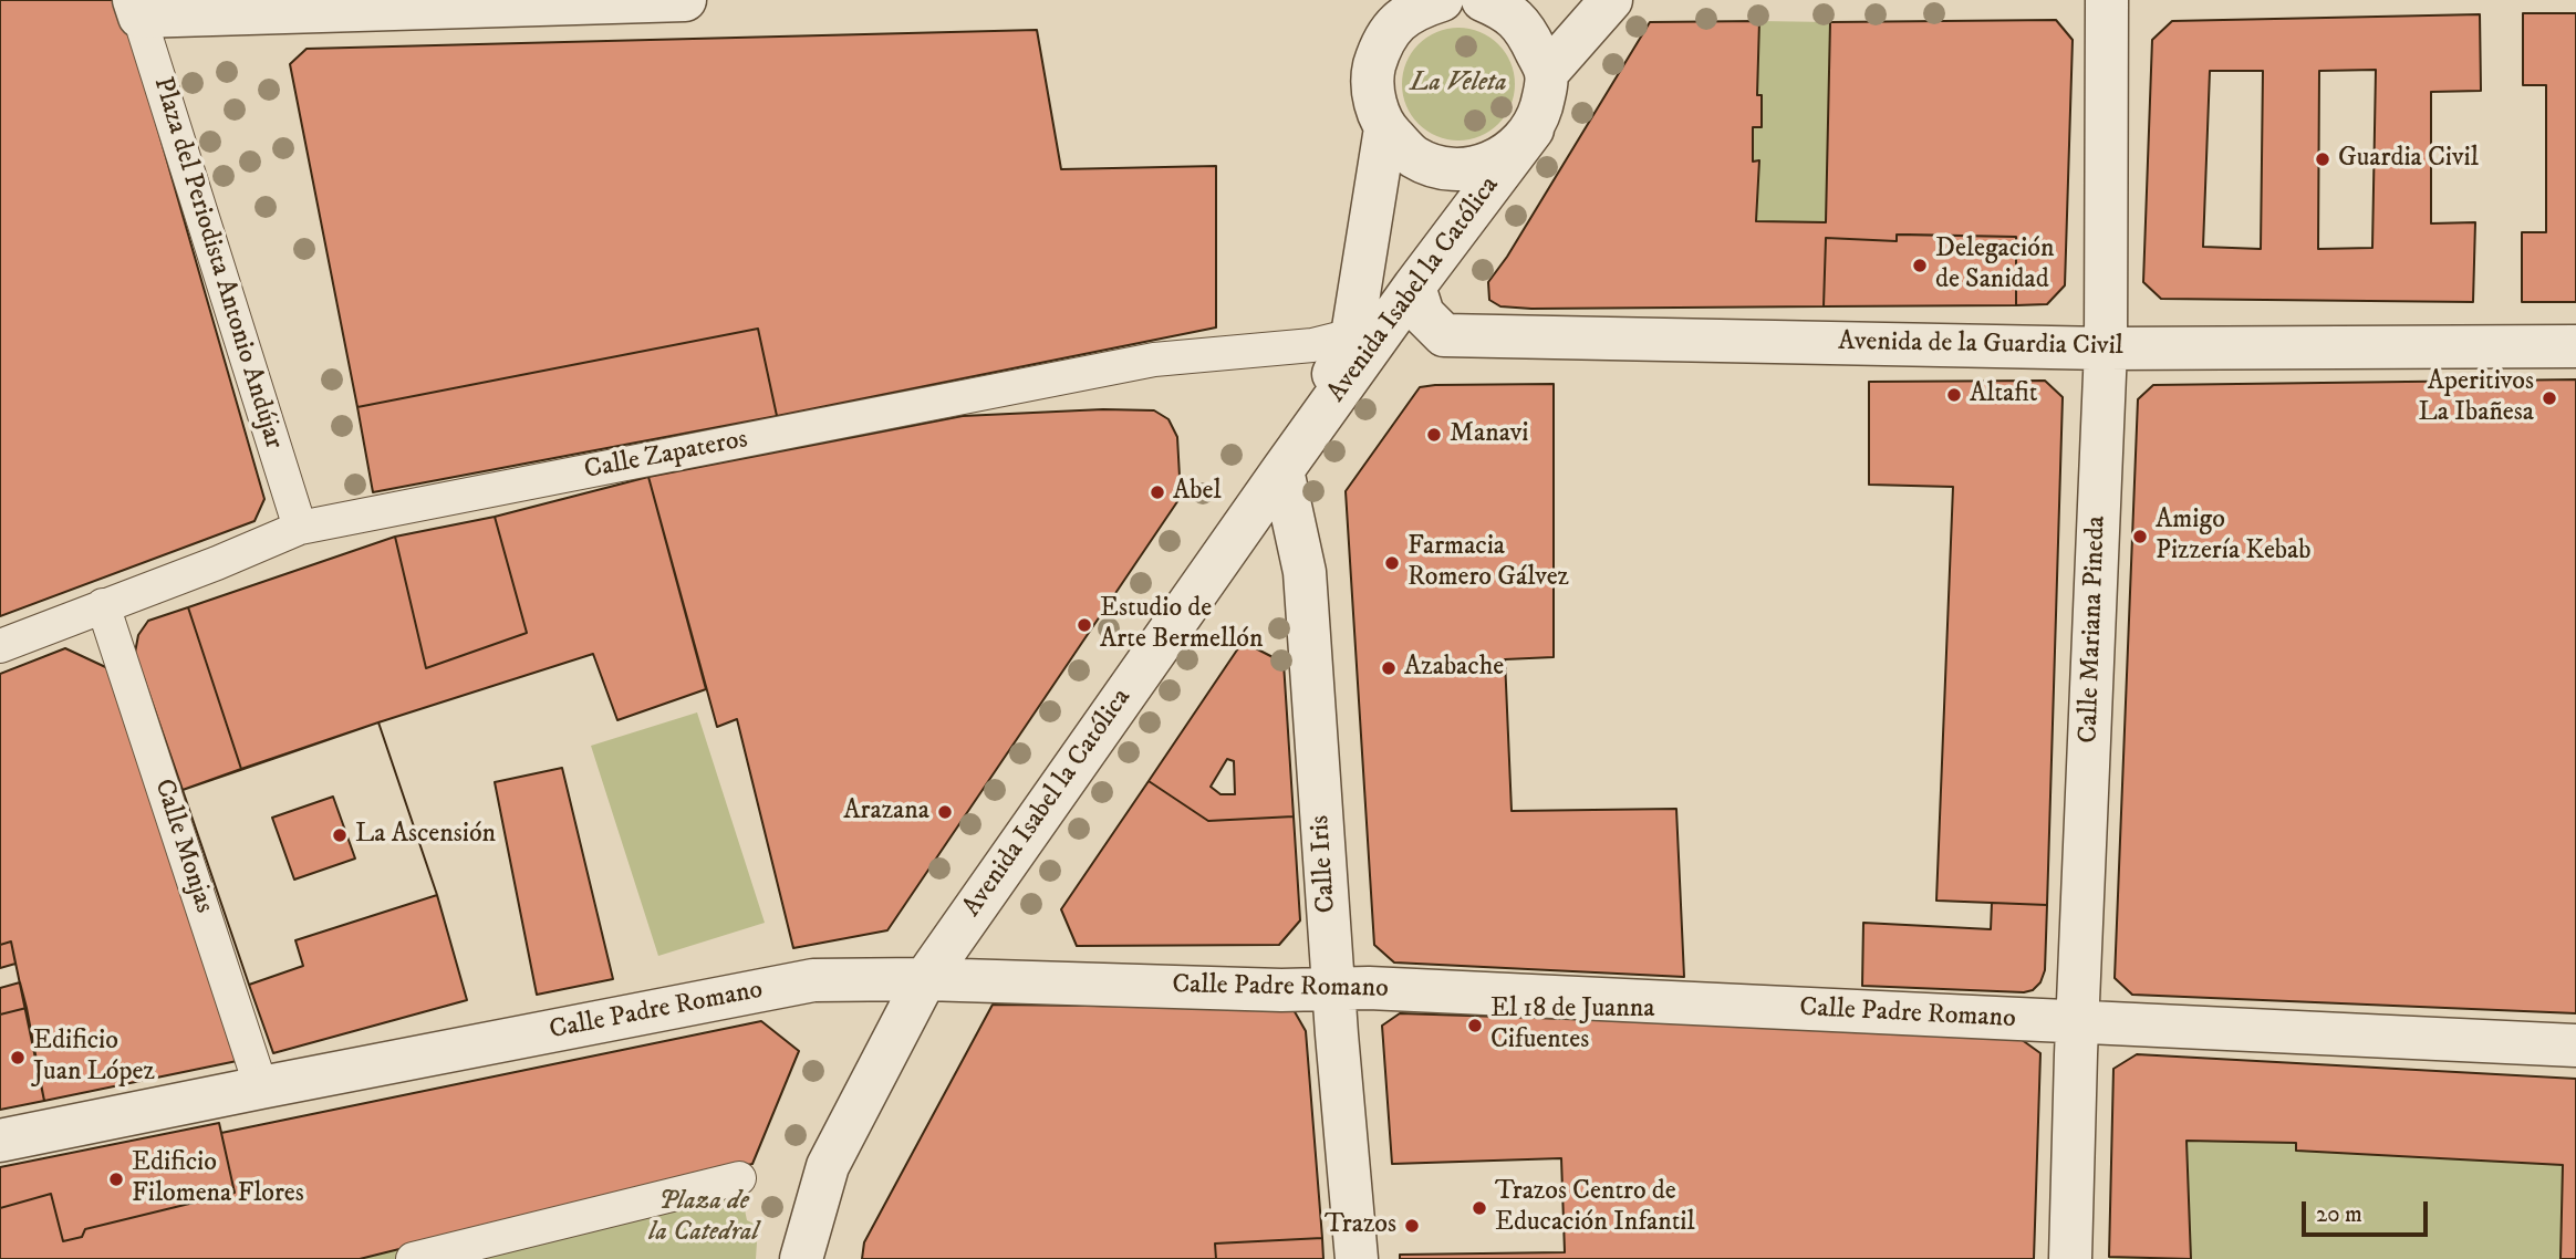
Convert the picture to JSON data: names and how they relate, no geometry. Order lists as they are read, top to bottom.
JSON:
{
  "streets": {
    "street": [
      "Plaza del Periodista Antonio Andújar",
      "Avenida Isabel la Católica",
      "Avenida de la Guardia Civil",
      "Calle Zapateros",
      "Calle Mariana Pineda",
      "Calle Monjas",
      "Calle Iris",
      "Calle Padre Romano"
    ]
  },
  "crossings": [
    ["Plaza del Periodista Antonio Andújar", "Calle Zapateros"],
    ["Avenida Isabel la Católica", "Avenida de la Guardia Civil"],
    ["Avenida Isabel la Católica", "Calle Zapateros"],
    ["Avenida Isabel la Católica", "Calle Iris"],
    ["Avenida Isabel la Católica", "Calle Padre Romano"],
    ["Avenida de la Guardia Civil", "Calle Mariana Pineda"],
    ["Calle Zapateros", "Calle Monjas"],
    ["Calle Mariana Pineda", "Calle Padre Romano"],
    ["Calle Monjas", "Calle Padre Romano"],
    ["Calle Iris", "Calle Padre Romano"]
  ],
  "parks": ["La Veleta", "Plaza de la Catedral"],
  "places": [
    "Guardia Civil",
    "Delegación de Sanidad",
    "Altafit",
    "Aperitivos La Ibañesa",
    "Manavi",
    "Abel",
    "Amigo Pizzería Kebab",
    "Farmacia Romero Gálvez",
    "Estudio de Arte Bermellón",
    "Azabache",
    "Arazana",
    "La Ascensión",
    "El 18 de Juanna Cifuentes",
    "Edificio Juan López",
    "Edificio Filomena Flores",
    "Trazos Centro de Educación Infantil",
    "Trazos"
  ],
  "scale_bar": "20 m"
}
